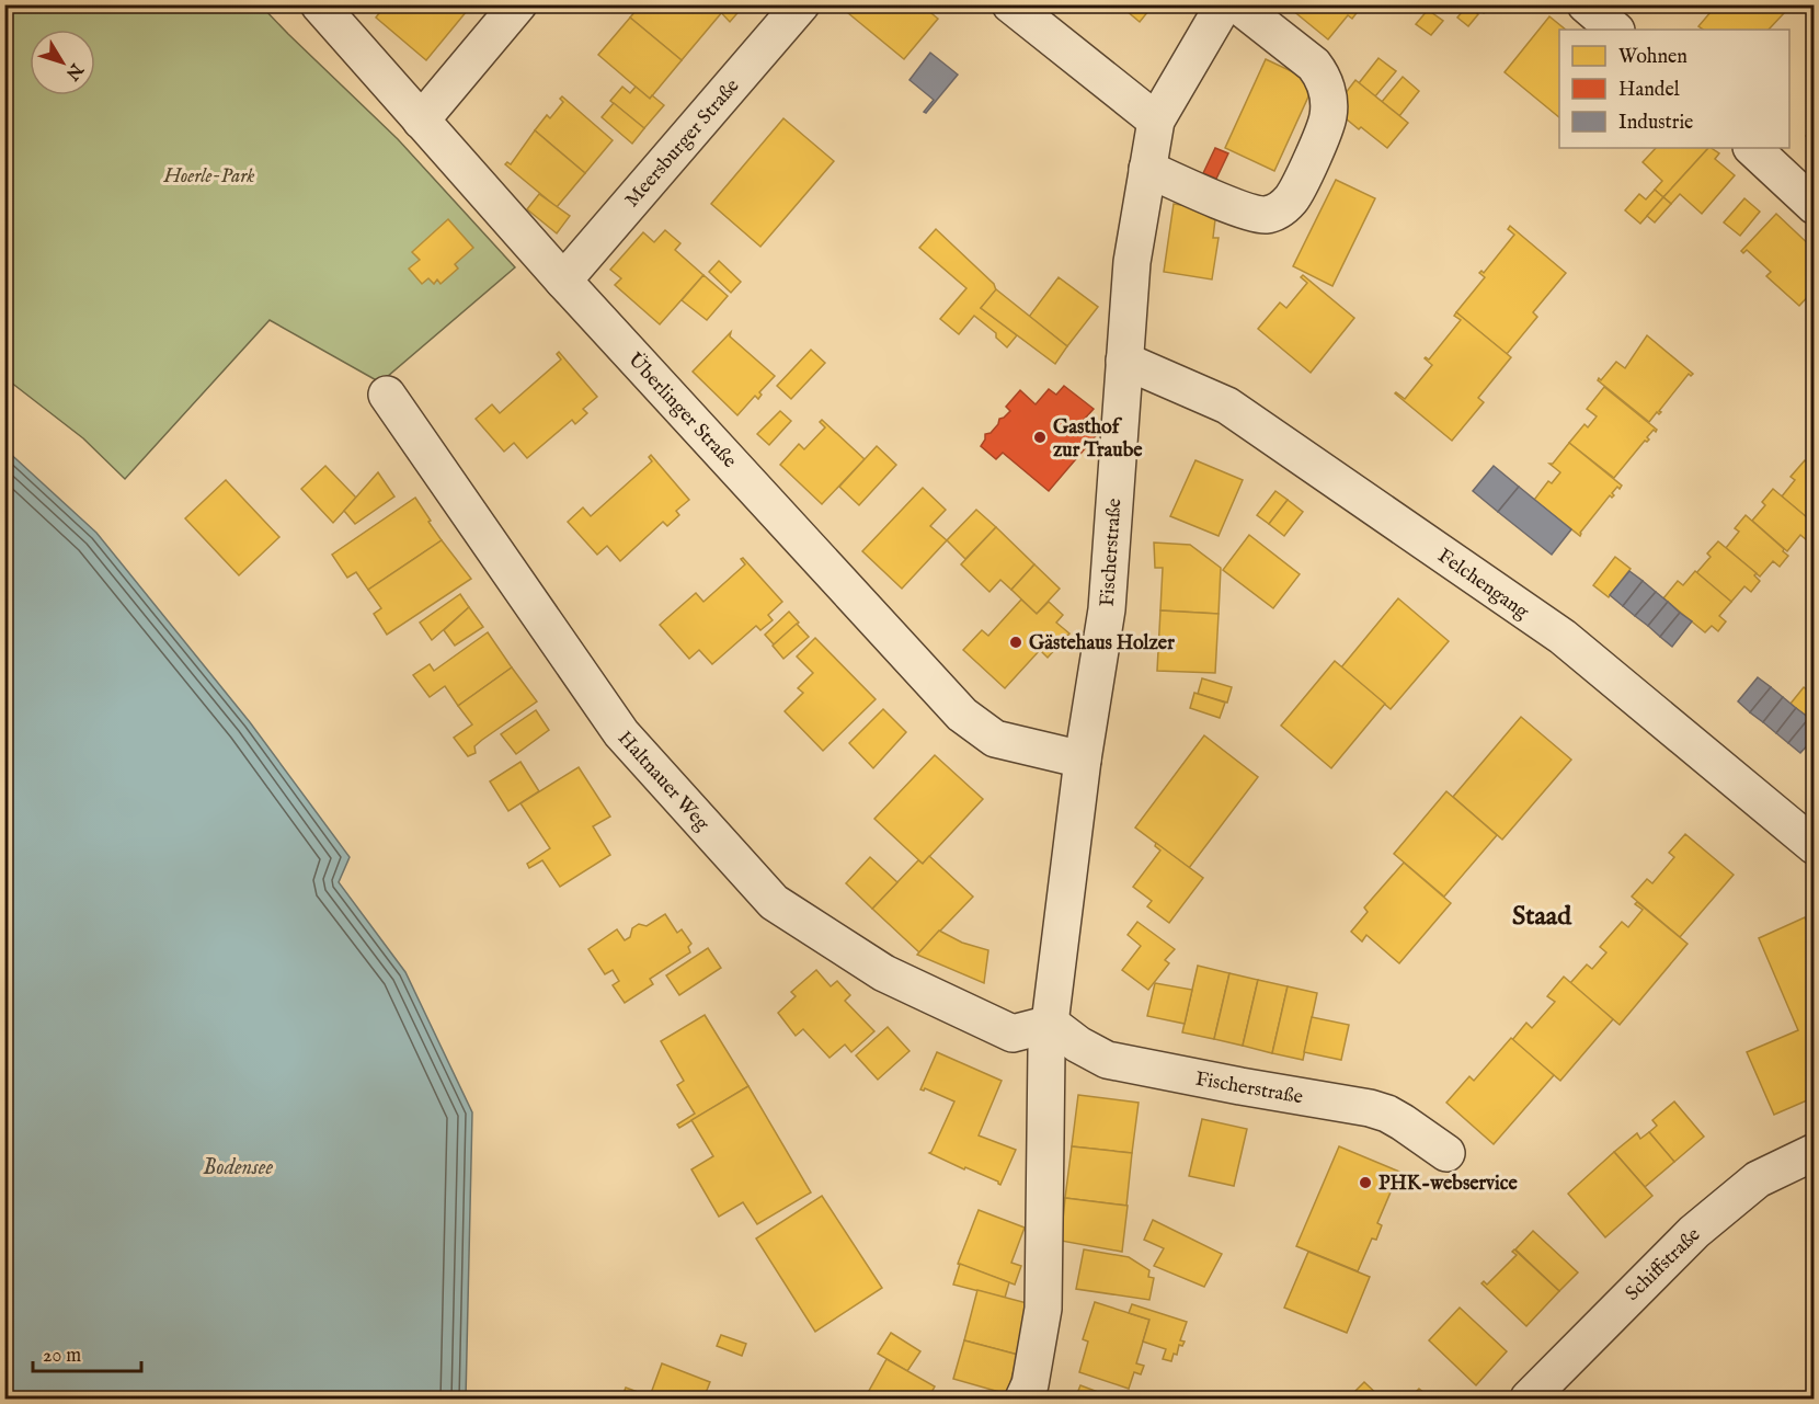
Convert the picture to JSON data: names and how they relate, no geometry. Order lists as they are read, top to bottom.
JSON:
{
  "streets": {
    "street": [
      "Meersburger Straße",
      "Überlinger Straße",
      "Fischerstraße",
      "Felchengang",
      "Haltnauer Weg",
      "Schiffstraße"
    ]
  },
  "crossings": [
    ["Meersburger Straße", "Überlinger Straße"],
    ["Überlinger Straße", "Fischerstraße"],
    ["Fischerstraße", "Felchengang"],
    ["Fischerstraße", "Haltnauer Weg"]
  ],
  "districts": ["Staad"],
  "water": ["Bodensee"],
  "parks": ["Hoerle-Park"],
  "places": ["Gasthof zur Traube", "Gästehaus Holzer", "PHK-webservice"],
  "legend": ["Wohnen", "Handel", "Industrie"],
  "scale_bar": "20 m",
  "north": "bottom right"
}
